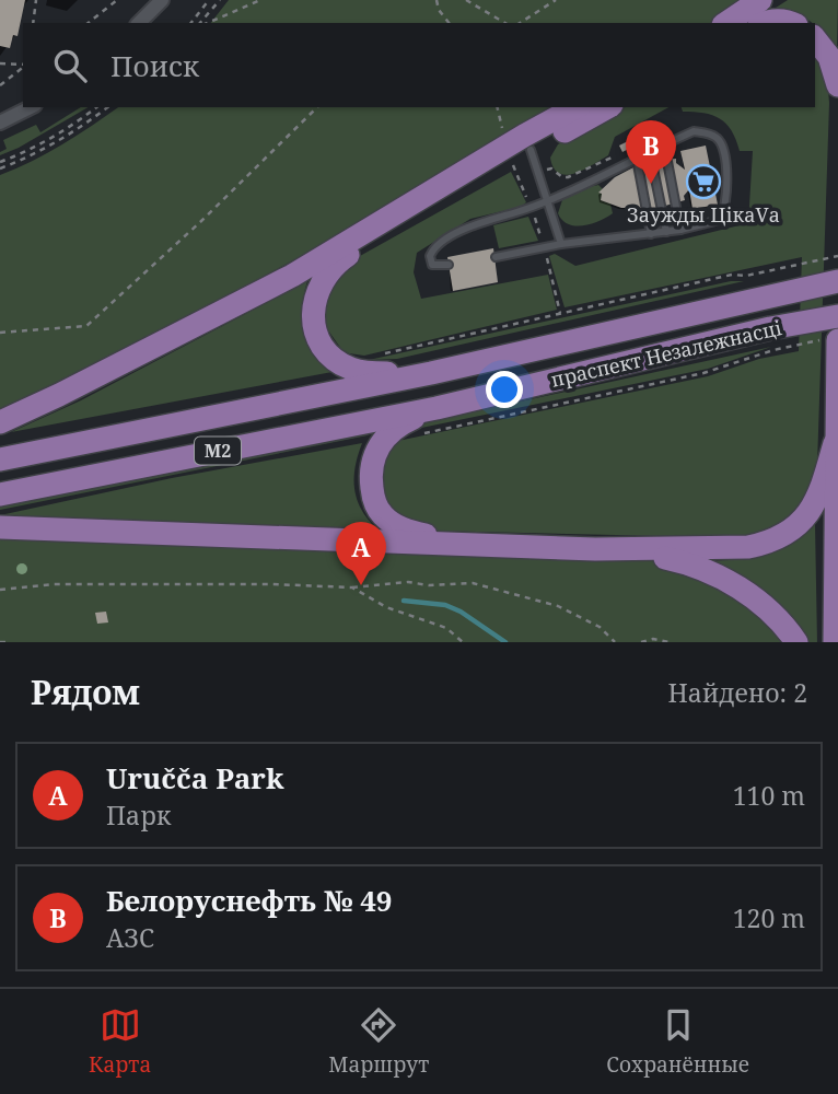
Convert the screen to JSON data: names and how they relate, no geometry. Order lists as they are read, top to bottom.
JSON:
{
  "streets": {
    "highway": ["праспект Незалежнасці", "М2"]
  },
  "places": {
    "supermarket": ["Заужды ЦікаVа"]
  },
  "page": {
    "search": "Поиск",
    "pins": ["B", "A"],
    "heading": ["Рядом", "Найдено: 2"],
    "list": [
      {
        "mark": "A",
        "name": "Uručča Park",
        "note": "Парк",
        "value": "110 m"
      },
      {
        "mark": "B",
        "name": "Белоруснефть № 49",
        "note": "АЗС",
        "value": "120 m"
      }
    ],
    "nav": ["Карта", "Маршрут", "Сохранённые"]
  }
}
